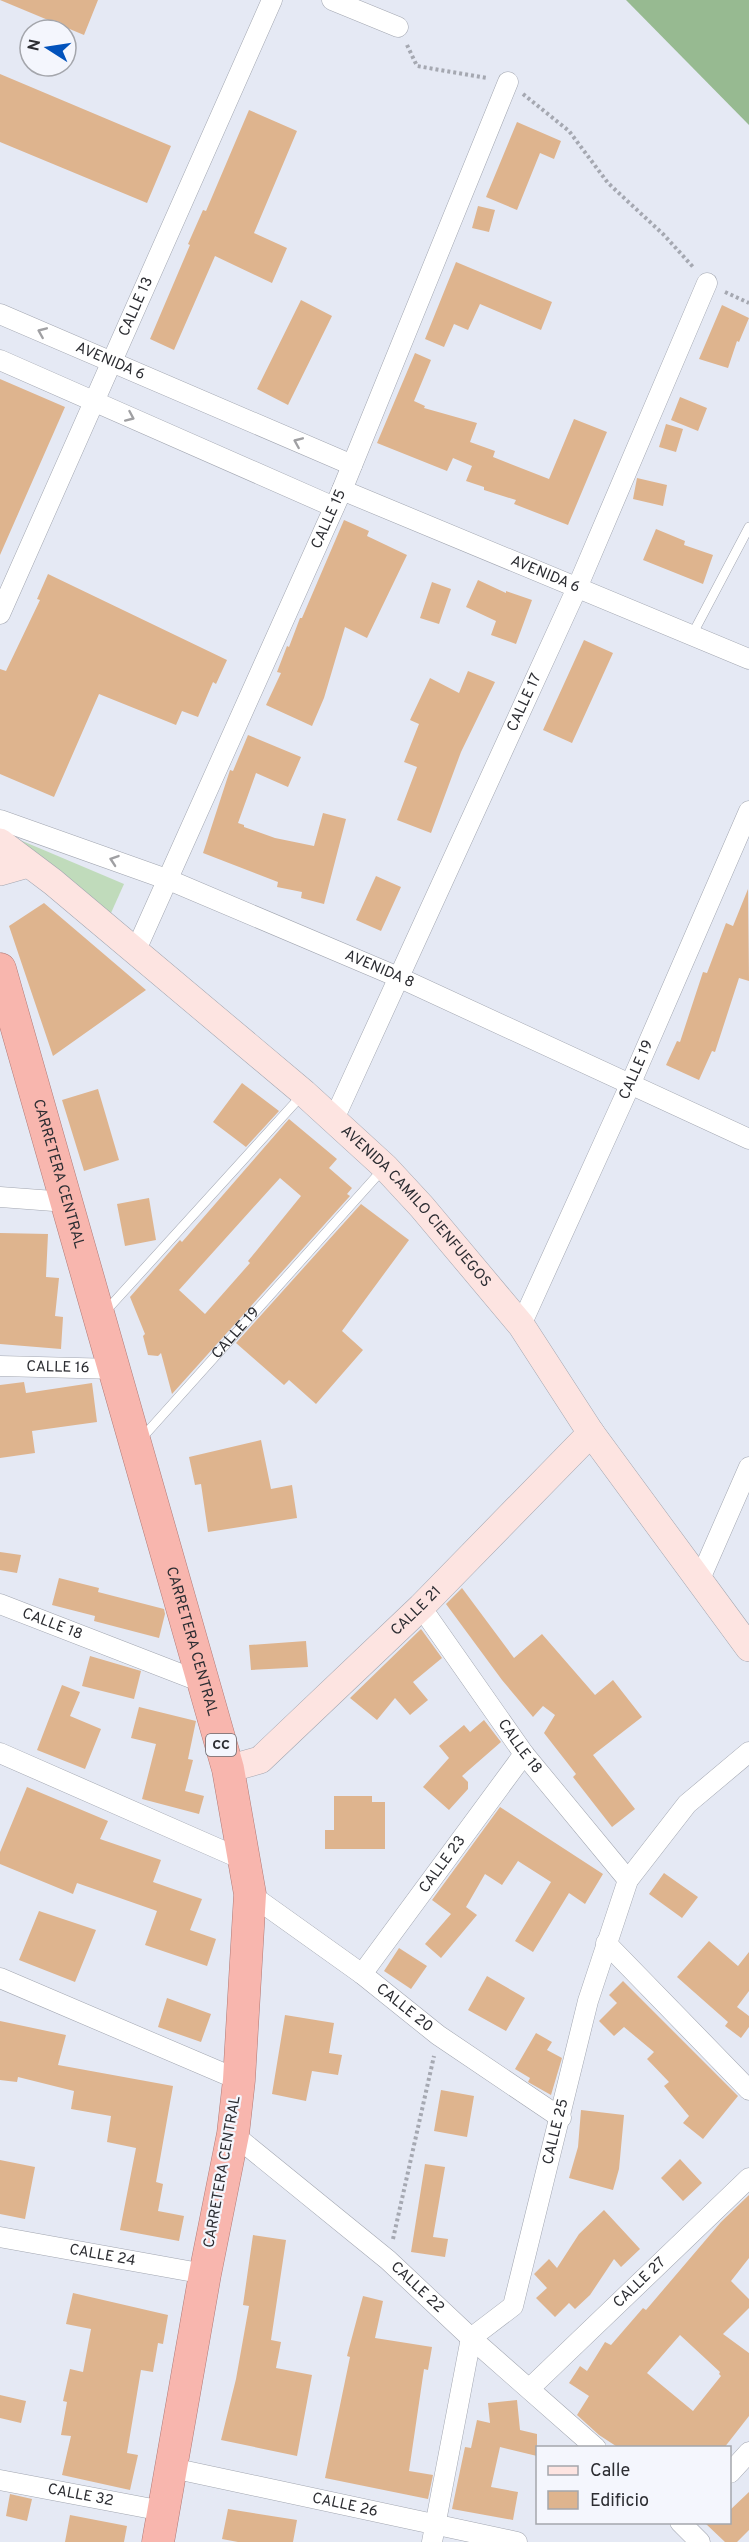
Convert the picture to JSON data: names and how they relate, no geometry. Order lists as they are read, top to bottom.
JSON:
{
  "streets": {
    "highway": ["CARRETERA CENTRAL", "CC"],
    "main road": ["AVENIDA CAMILO CIENFUEGOS", "CALLE 21"],
    "street": [
      "CALLE 13",
      "AVENIDA 6",
      "CALLE 15",
      "CALLE 17",
      "AVENIDA 8",
      "CALLE 19",
      "CALLE 16",
      "CALLE 18",
      "CALLE 23",
      "CALLE 20",
      "CALLE 25",
      "CALLE 24",
      "CALLE 27",
      "CALLE 22",
      "CALLE 32",
      "CALLE 26"
    ]
  },
  "crossings": [
    ["CALLE 13", "AVENIDA 6"],
    ["AVENIDA 6", "CALLE 15"],
    ["AVENIDA 6", "CALLE 17"],
    ["CALLE 15", "AVENIDA 8"],
    ["CALLE 15", "AVENIDA CAMILO CIENFUEGOS"],
    ["CALLE 17", "AVENIDA 8"],
    ["CALLE 17", "AVENIDA CAMILO CIENFUEGOS"],
    ["AVENIDA 8", "CALLE 19"],
    ["CALLE 19", "CARRETERA CENTRAL"],
    ["CALLE 19", "AVENIDA CAMILO CIENFUEGOS"],
    ["CARRETERA CENTRAL", "CALLE 16"],
    ["CARRETERA CENTRAL", "CALLE 21"],
    ["CARRETERA CENTRAL", "CALLE 18"],
    ["CARRETERA CENTRAL", "CALLE 20"],
    ["CARRETERA CENTRAL", "CALLE 24"],
    ["CARRETERA CENTRAL", "CALLE 22"],
    ["CARRETERA CENTRAL", "CALLE 32"],
    ["CARRETERA CENTRAL", "CALLE 26"],
    ["AVENIDA CAMILO CIENFUEGOS", "CALLE 21"],
    ["CALLE 21", "CALLE 18"],
    ["CALLE 18", "CALLE 23"],
    ["CALLE 18", "CALLE 25"],
    ["CALLE 23", "CALLE 20"],
    ["CALLE 20", "CALLE 25"],
    ["CALLE 25", "CALLE 22"],
    ["CALLE 27", "CALLE 22"]
  ],
  "legend": ["Calle", "Edificio"],
  "north": "left"
}
